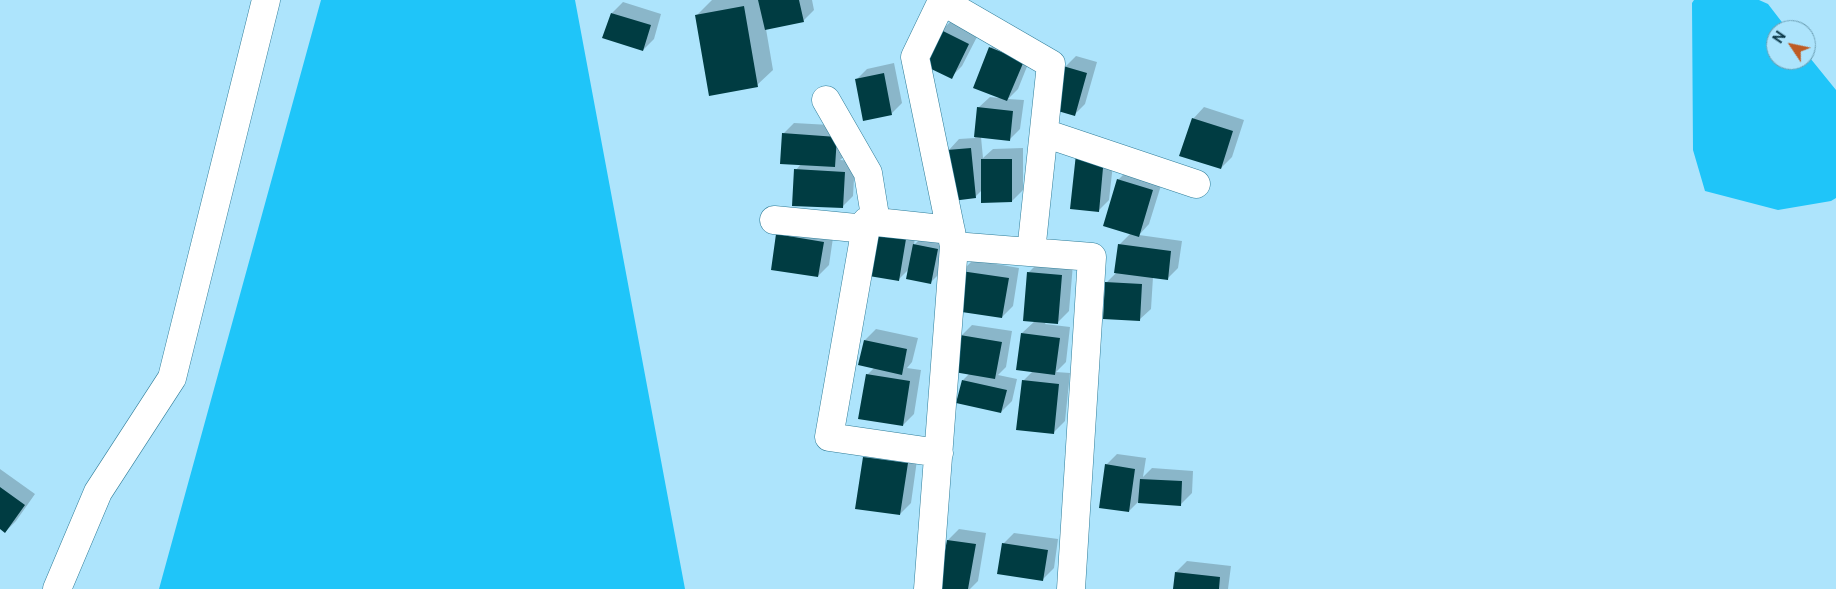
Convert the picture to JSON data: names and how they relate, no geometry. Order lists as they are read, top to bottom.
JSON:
{
  "north": "top left"
}
